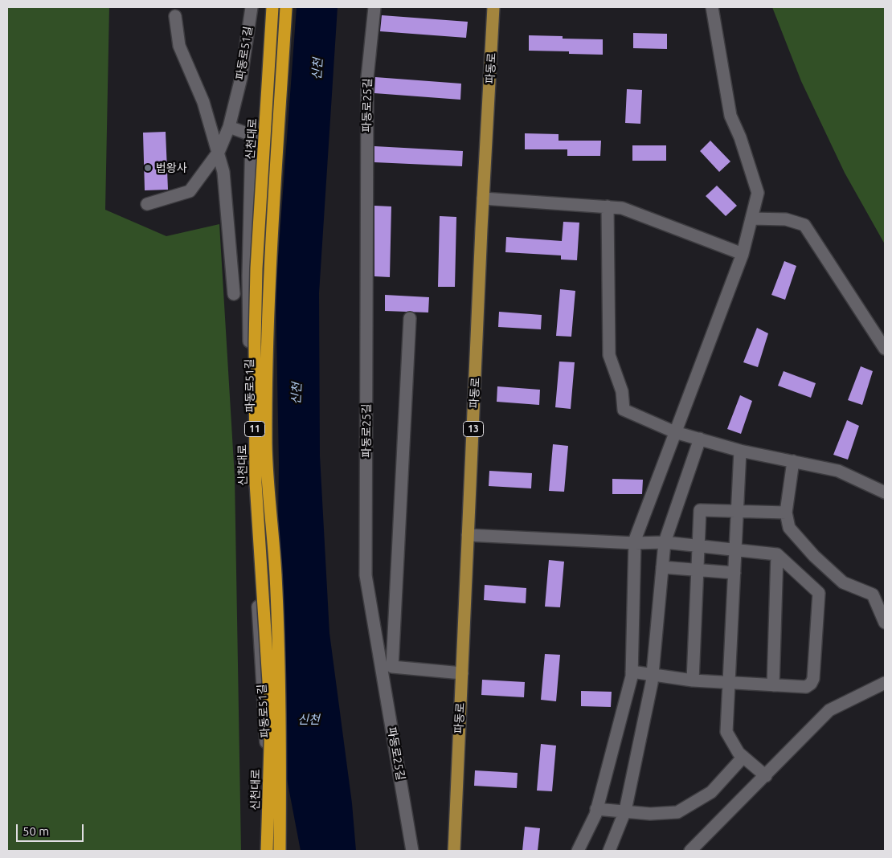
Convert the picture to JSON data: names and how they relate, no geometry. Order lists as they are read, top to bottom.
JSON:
{
  "streets": {
    "highway": ["신천대로", "11"],
    "main road": ["파동로", "13"],
    "street": ["파동로51길", "파동로25길"]
  },
  "water": ["신천"],
  "places": ["법왕사"],
  "scale_bar": "50 m"
}
